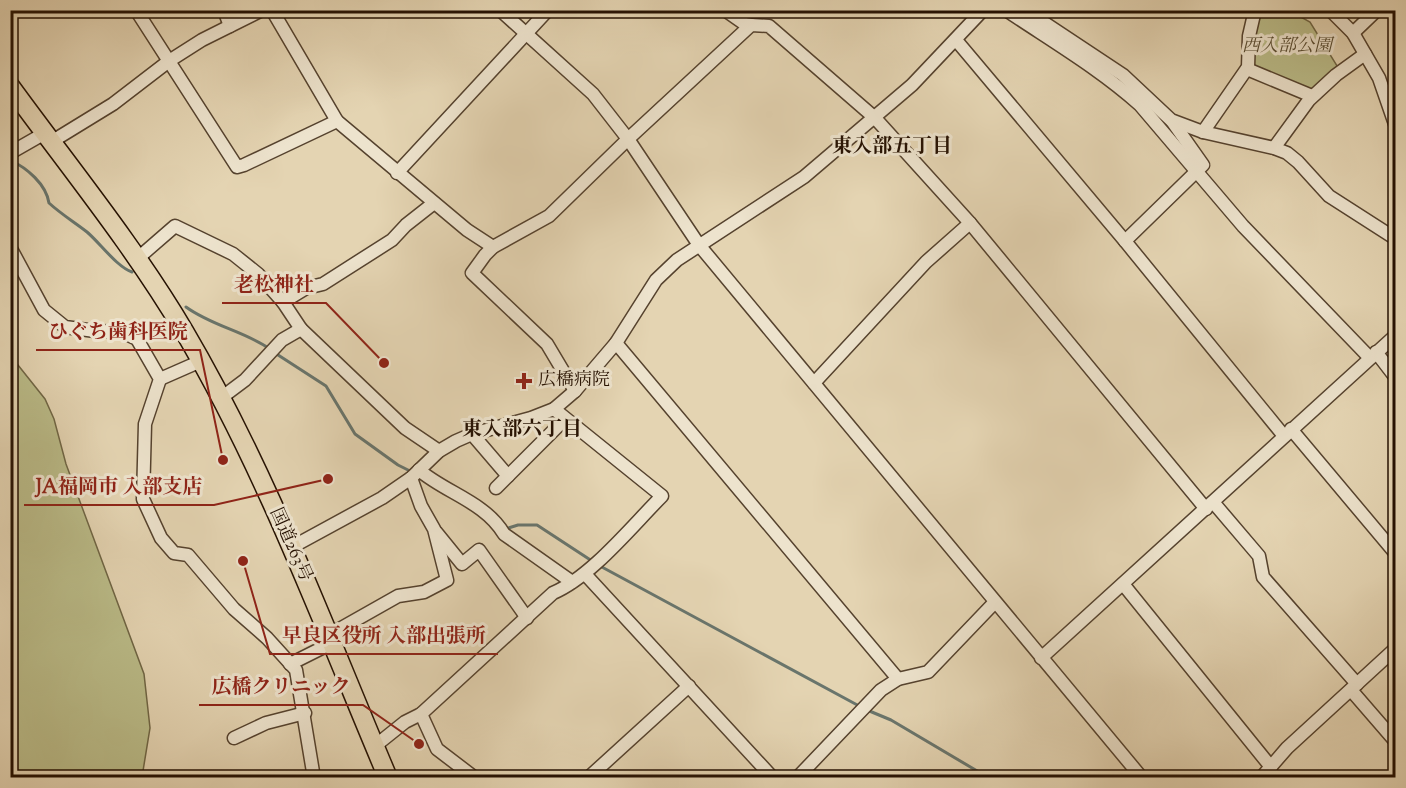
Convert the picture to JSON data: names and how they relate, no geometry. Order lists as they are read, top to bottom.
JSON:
{
  "streets": {
    "highway": ["国道263号"]
  },
  "districts": ["東入部五丁目", "東入部六丁目"],
  "parks": ["西入部公園"],
  "places": {
    "other": [
      "老松神社",
      "ひぐち歯科医院",
      "JA福岡市 入部支店",
      "早良区役所 入部出張所",
      "広橋クリニック"
    ],
    "health": ["広橋病院"]
  }
}
